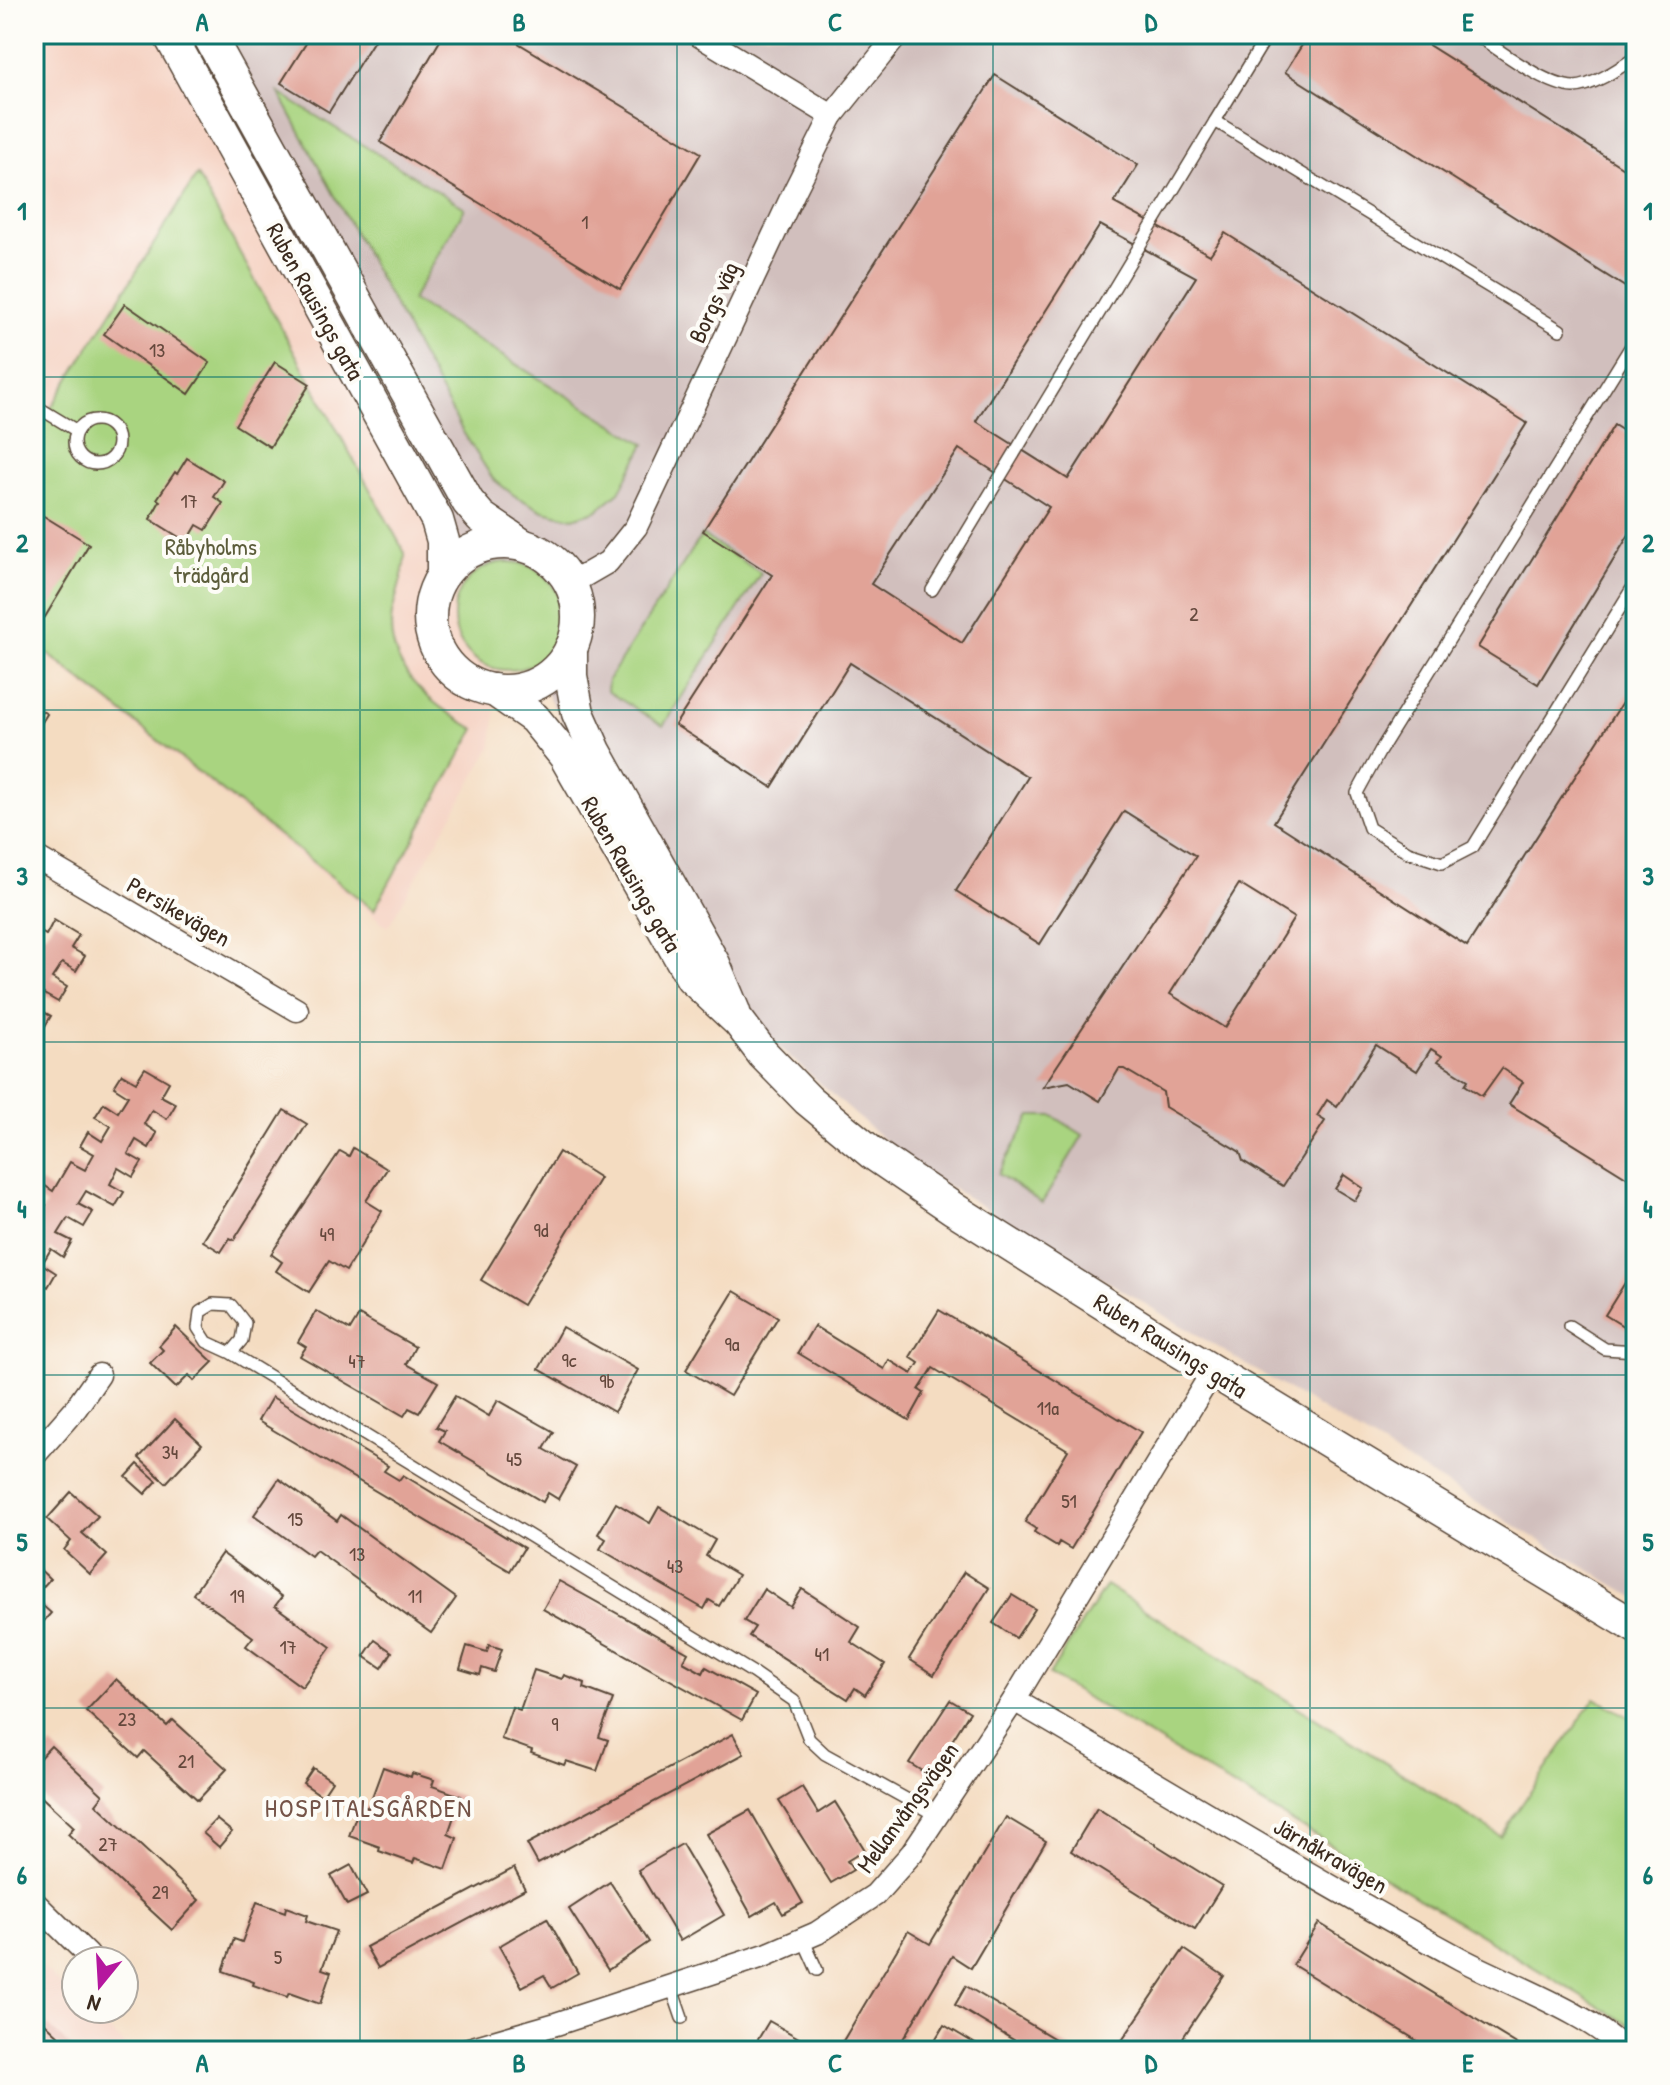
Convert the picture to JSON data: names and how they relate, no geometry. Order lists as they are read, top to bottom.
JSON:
{
  "streets": {
    "main road": ["Ruben Rausings gata"],
    "street": [
      "Borgs väg",
      "Persikevägen",
      "Mellanvångsvägen",
      "Järnåkravägen"
    ]
  },
  "crossings": [
    ["Ruben Rausings gata", "Borgs väg"],
    ["Ruben Rausings gata", "Mellanvångsvägen"],
    ["Mellanvångsvägen", "Järnåkravägen"]
  ],
  "districts": ["HOSPITALSGÅRDEN"],
  "parks": ["Råbyholms trädgård"],
  "house_numbers": [
    "1",
    "13",
    "17",
    "2",
    "9d",
    "49",
    "9a",
    "9c",
    "47",
    "9b",
    "11a",
    "34",
    "45",
    "51",
    "15",
    "13",
    "43",
    "19",
    "11",
    "17",
    "41",
    "23",
    "9",
    "21",
    "27",
    "29",
    "5"
  ],
  "north": "bottom",
  "grid": {
    "columns": [
      "A",
      "B",
      "C",
      "D",
      "E"
    ],
    "rows": [
      "1",
      "2",
      "3",
      "4",
      "5",
      "6"
    ]
  }
}
